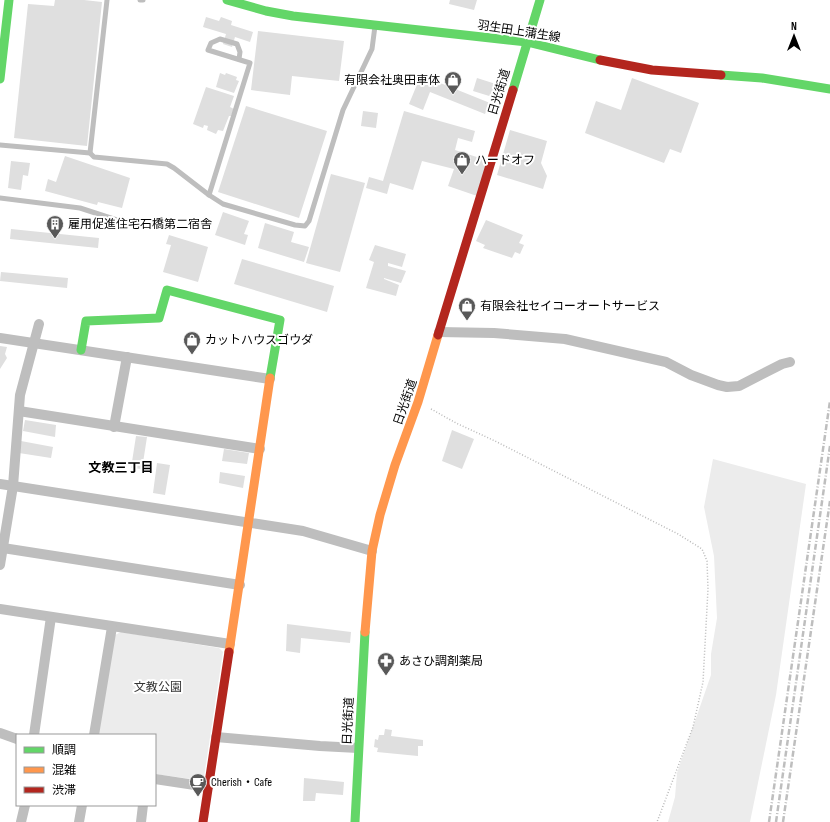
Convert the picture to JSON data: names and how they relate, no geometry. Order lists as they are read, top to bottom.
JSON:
{
  "streets": {
    "main road": ["羽生田上蒲生線", "日光街道"]
  },
  "crossings": [
    ["羽生田上蒲生線", "日光街道"]
  ],
  "districts": ["文教三丁目"],
  "parks": ["文教公園"],
  "places": {
    "shop": [
      "有限会社奥田車体",
      "ハードオフ",
      "有限会社セイコーオートサービス",
      "カットハウスゴウダ"
    ],
    "building": ["雇用促進住宅石橋第二宿舎"],
    "pharmacy": ["あさひ調剤薬局"],
    "cafe": ["Cherish・Cafe"]
  },
  "legend": ["順調", "混雑", "渋滞"],
  "north": "top"
}
